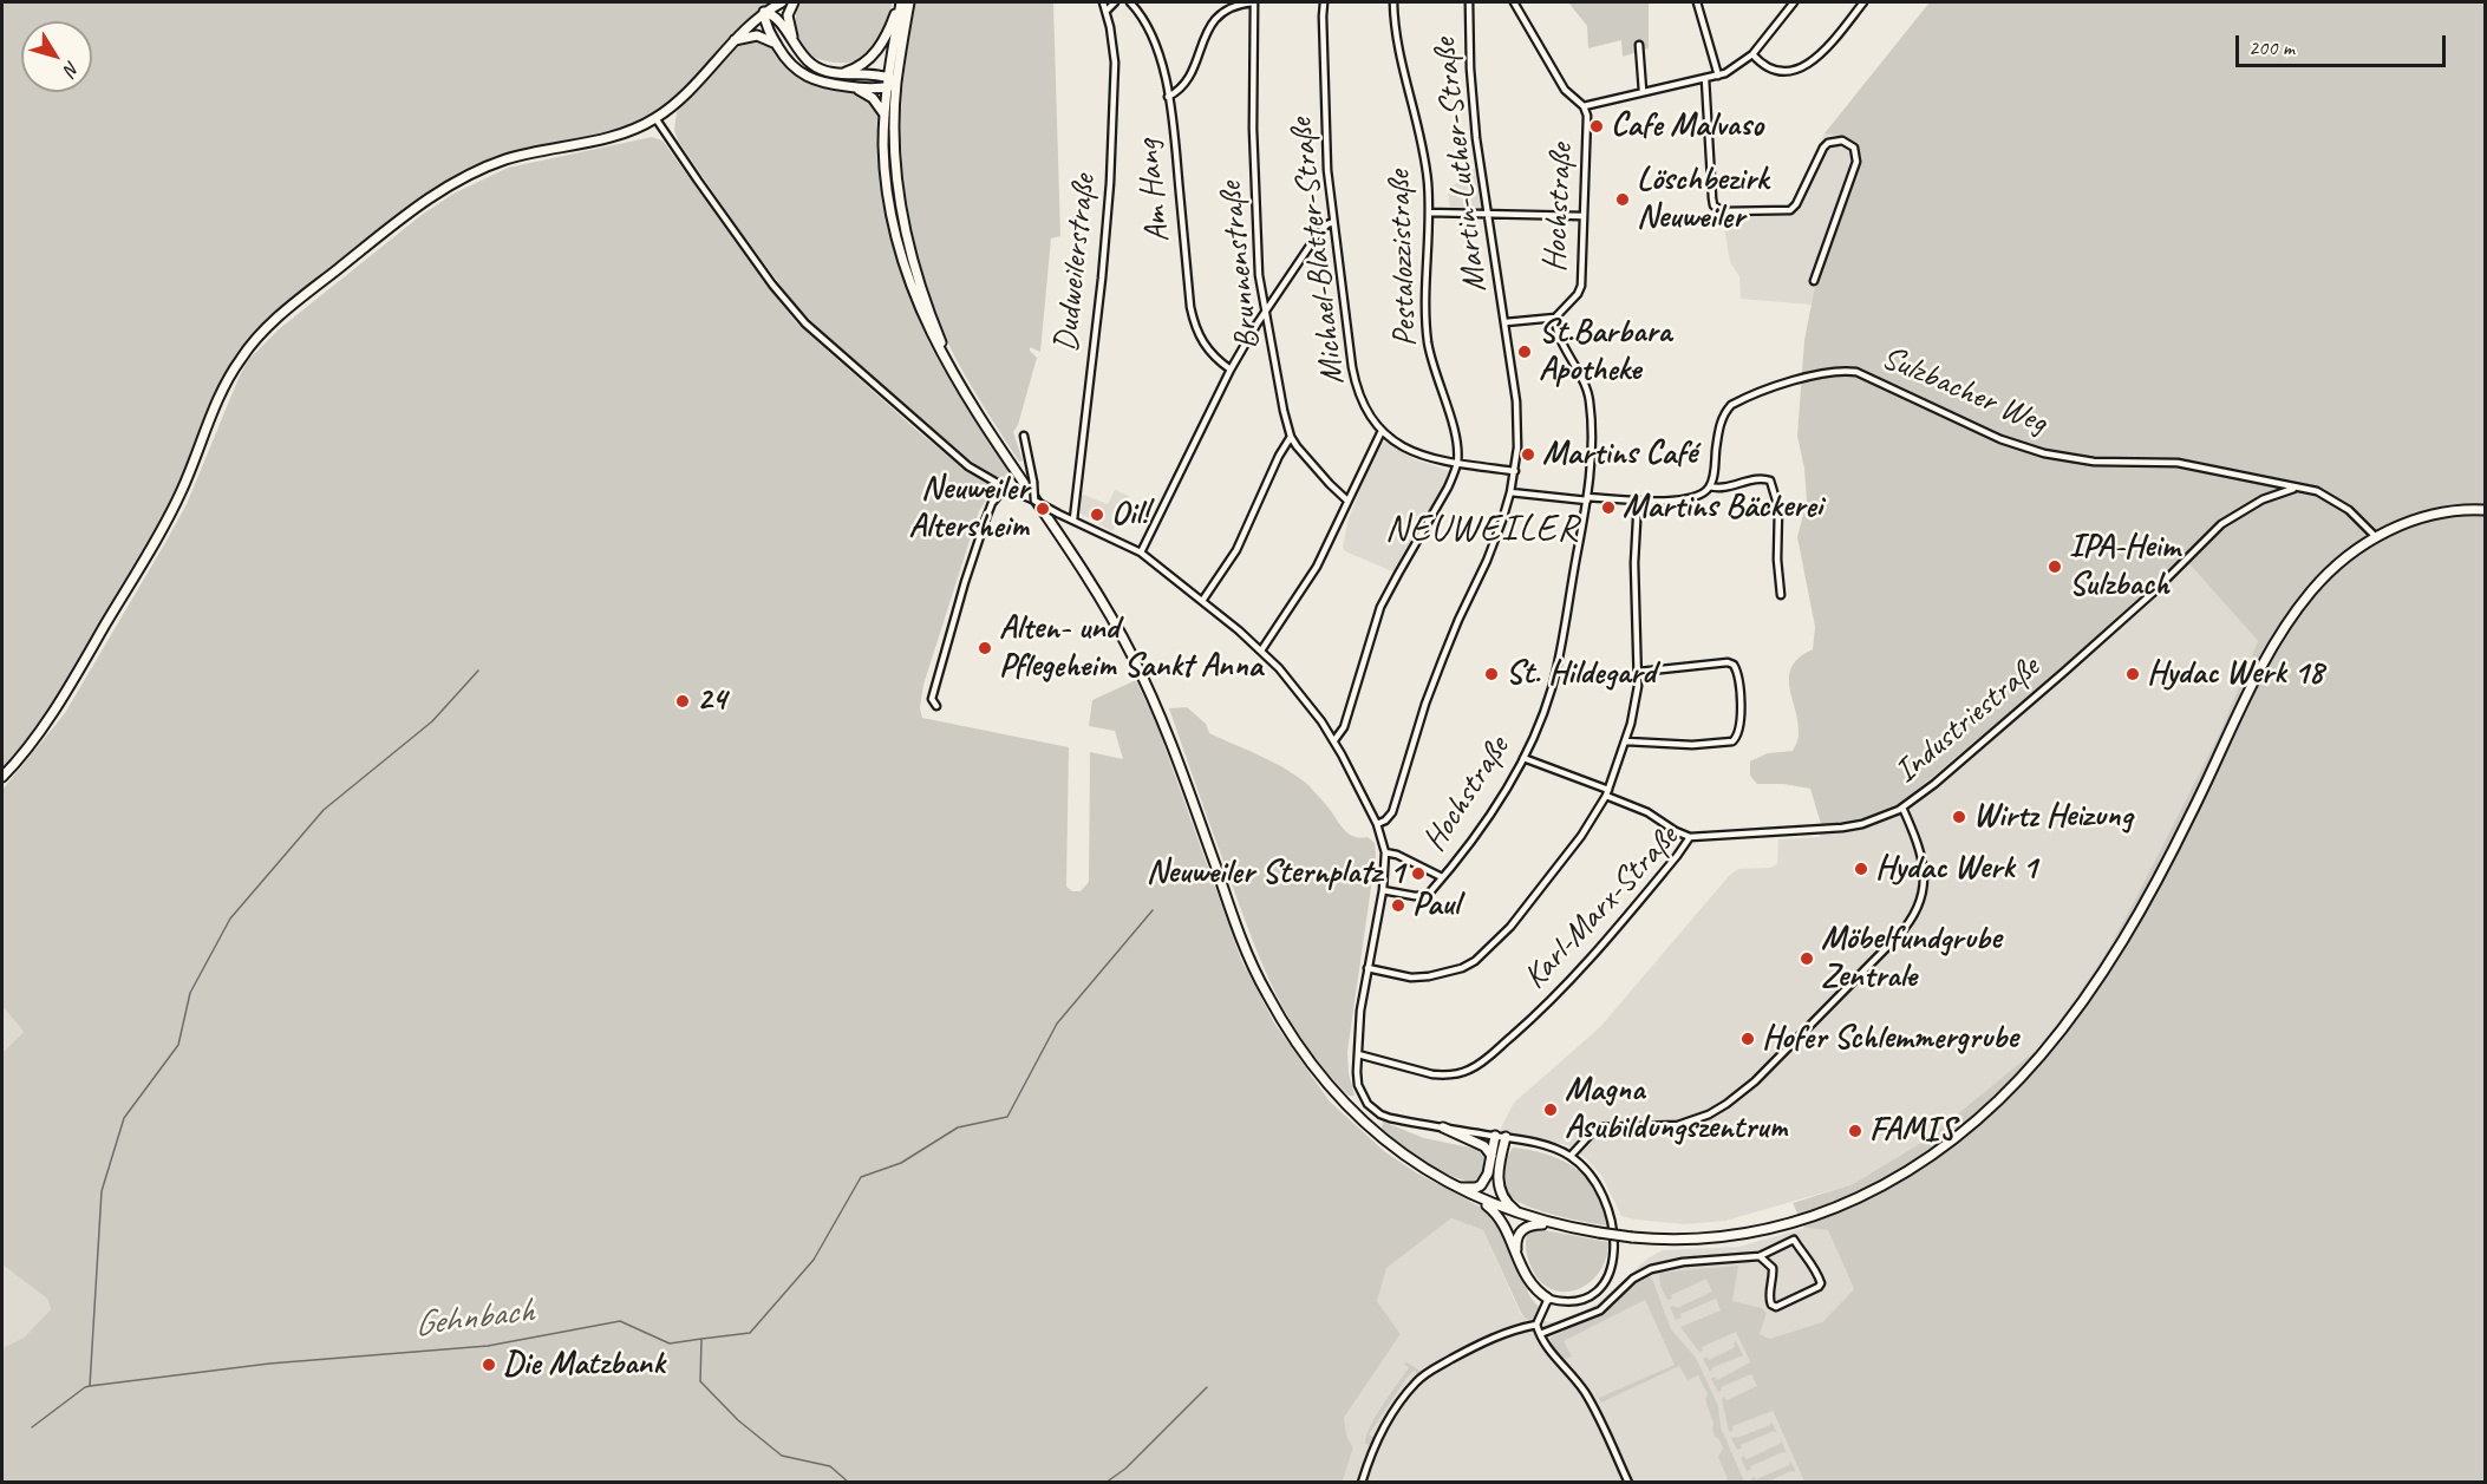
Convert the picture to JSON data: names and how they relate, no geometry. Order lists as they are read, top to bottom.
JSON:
{
  "streets": {
    "street": [
      "Martin-Luther-Straße",
      "Am Hang",
      "Hochstraße",
      "Michael-Blatter-Straße",
      "Pestalozzistraße",
      "Dudweilerstraße",
      "Brunnenstraße",
      "Sulzbacher Weg",
      "Industriestraße",
      "Karl-Marx-Straße"
    ]
  },
  "crossings": [
    ["Martin-Luther-Straße", "Hochstraße"],
    ["Martin-Luther-Straße", "Michael-Blatter-Straße"],
    ["Michael-Blatter-Straße", "Pestalozzistraße"],
    ["Sulzbacher Weg", "Industriestraße"],
    ["Industriestraße", "Karl-Marx-Straße"]
  ],
  "districts": ["NEUWEILER"],
  "water": ["Gehnbach"],
  "places": [
    "Cafe Malvaso",
    "Löschbezirk Neuweiler",
    "St.Barbara Apotheke",
    "Martins Café",
    "Martins Bäckerei",
    "Neuweiler Altersheim",
    "Oil!",
    "IPA-Heim Sulzbach",
    "Alten- und Pflegeheim Sankt Anna",
    "St. Hildegard",
    "Hydac Werk 18",
    "24",
    "Wirtz Heizung",
    "Hydac Werk 1",
    "Neuweiler Sternplatz 1",
    "Paul",
    "Möbelfundgrube Zentrale",
    "Hofer Schlemmergrube",
    "Magna Asubildungszentrum",
    "FAMIS",
    "Die Matzbank"
  ],
  "scale_bar": "200 m",
  "north": "bottom right"
}
